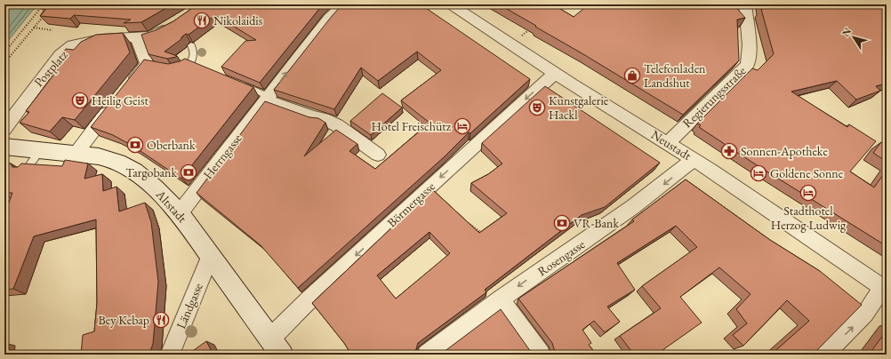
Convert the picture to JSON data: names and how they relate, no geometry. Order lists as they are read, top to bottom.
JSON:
{
  "streets": {
    "street": [
      "Postplatz",
      "Regierungsstraße",
      "Neustadt",
      "Herrngasse",
      "Börmergasse",
      "Altstadt",
      "Rosengasse",
      "Ländgasse"
    ]
  },
  "crossings": [
    ["Regierungsstraße", "Neustadt"],
    ["Neustadt", "Börmergasse"],
    ["Neustadt", "Rosengasse"],
    ["Herrngasse", "Altstadt"],
    ["Börmergasse", "Altstadt"],
    ["Altstadt", "Ländgasse"]
  ],
  "one_way": ["Herrngasse", "Börmergasse", "Rosengasse"],
  "places": {
    "restaurant": ["Nikolaidis", "Bey Kebap"],
    "shop": ["Telefonladen Landshut"],
    "theatre": ["Heilig Geist", "Kunstgalerie Hackl"],
    "hotel": ["Hotel Freischütz", "Goldene Sonne", "Stadthotel Herzog Ludwig"],
    "bank": ["Oberbank", "Targobank", "VR-Bank"],
    "pharmacy": ["Sonnen-Apotheke"]
  },
  "north": "top left"
}
